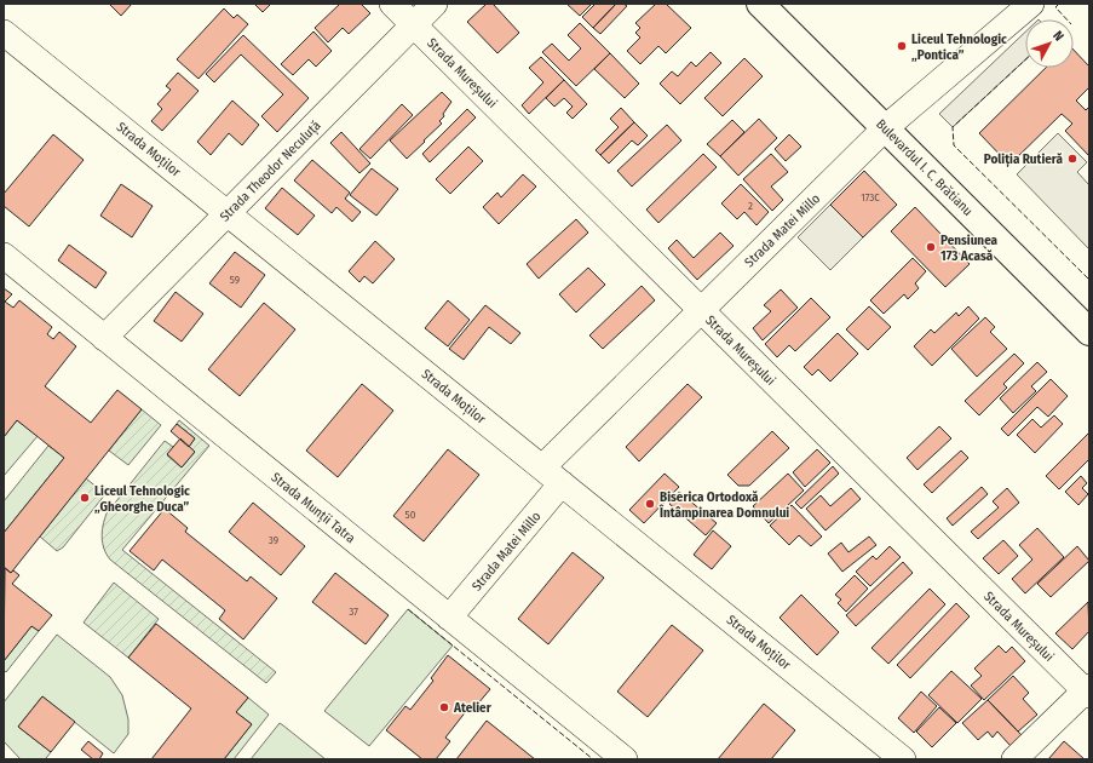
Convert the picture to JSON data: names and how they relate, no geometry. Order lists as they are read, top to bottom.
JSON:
{
  "streets": {
    "main road": ["Bulevardul I. C. Brătianu"],
    "street": [
      "Strada Mureșului",
      "Strada Moților",
      "Strada Theodor Neculuță",
      "Strada Matei Millo",
      "Strada Munții Tatra"
    ]
  },
  "crossings": [
    ["Strada Mureșului", "Strada Theodor Neculuță"],
    ["Strada Mureșului", "Strada Matei Millo"],
    ["Strada Moților", "Strada Theodor Neculuță"],
    ["Strada Moților", "Strada Matei Millo"],
    ["Bulevardul I. C. Brătianu", "Strada Matei Millo"],
    ["Strada Theodor Neculuță", "Strada Munții Tatra"],
    ["Strada Matei Millo", "Strada Munții Tatra"]
  ],
  "places": [
    "Liceul Tehnologic „Pontica”",
    "Poliția Rutieră",
    "Pensiunea 173 Acasă",
    "Liceul Tehnologic „Gheorghe Duca”",
    "Biserica Ortodoxă Întâmpinarea Domnului",
    "Atelier"
  ],
  "house_numbers": [
    "173C",
    "2",
    "59",
    "50",
    "39",
    "37"
  ],
  "north": "top right"
}
